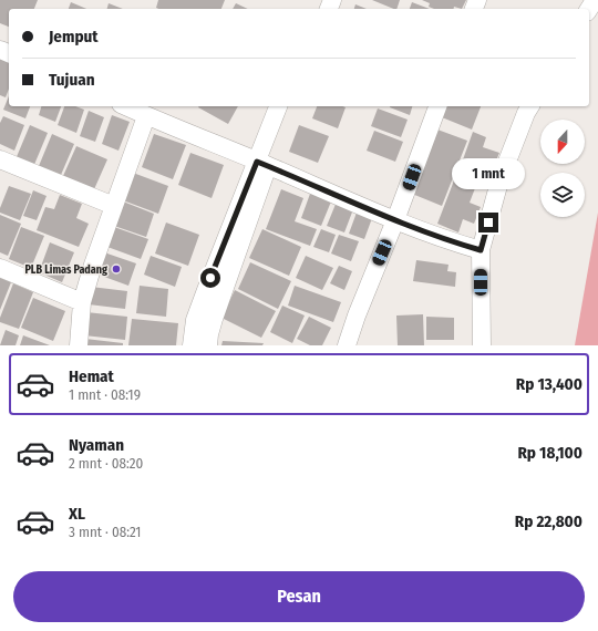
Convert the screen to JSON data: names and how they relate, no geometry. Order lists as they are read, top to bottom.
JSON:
{
  "places": ["PLB Limas Padang"],
  "north": "bottom",
  "page": {
    "banner": ["Jemput", "Tujuan"],
    "bubble": "1 mnt",
    "list": [
      {
        "name": "Hemat",
        "note": "1 mnt · 08:19",
        "value": "Rp 13,400"
      },
      {
        "name": "Nyaman",
        "note": "2 mnt · 08:20",
        "value": "Rp 18,100"
      },
      {
        "name": "XL",
        "note": "3 mnt · 08:21",
        "value": "Rp 22,800"
      }
    ],
    "buttons": "Pesan"
  }
}
